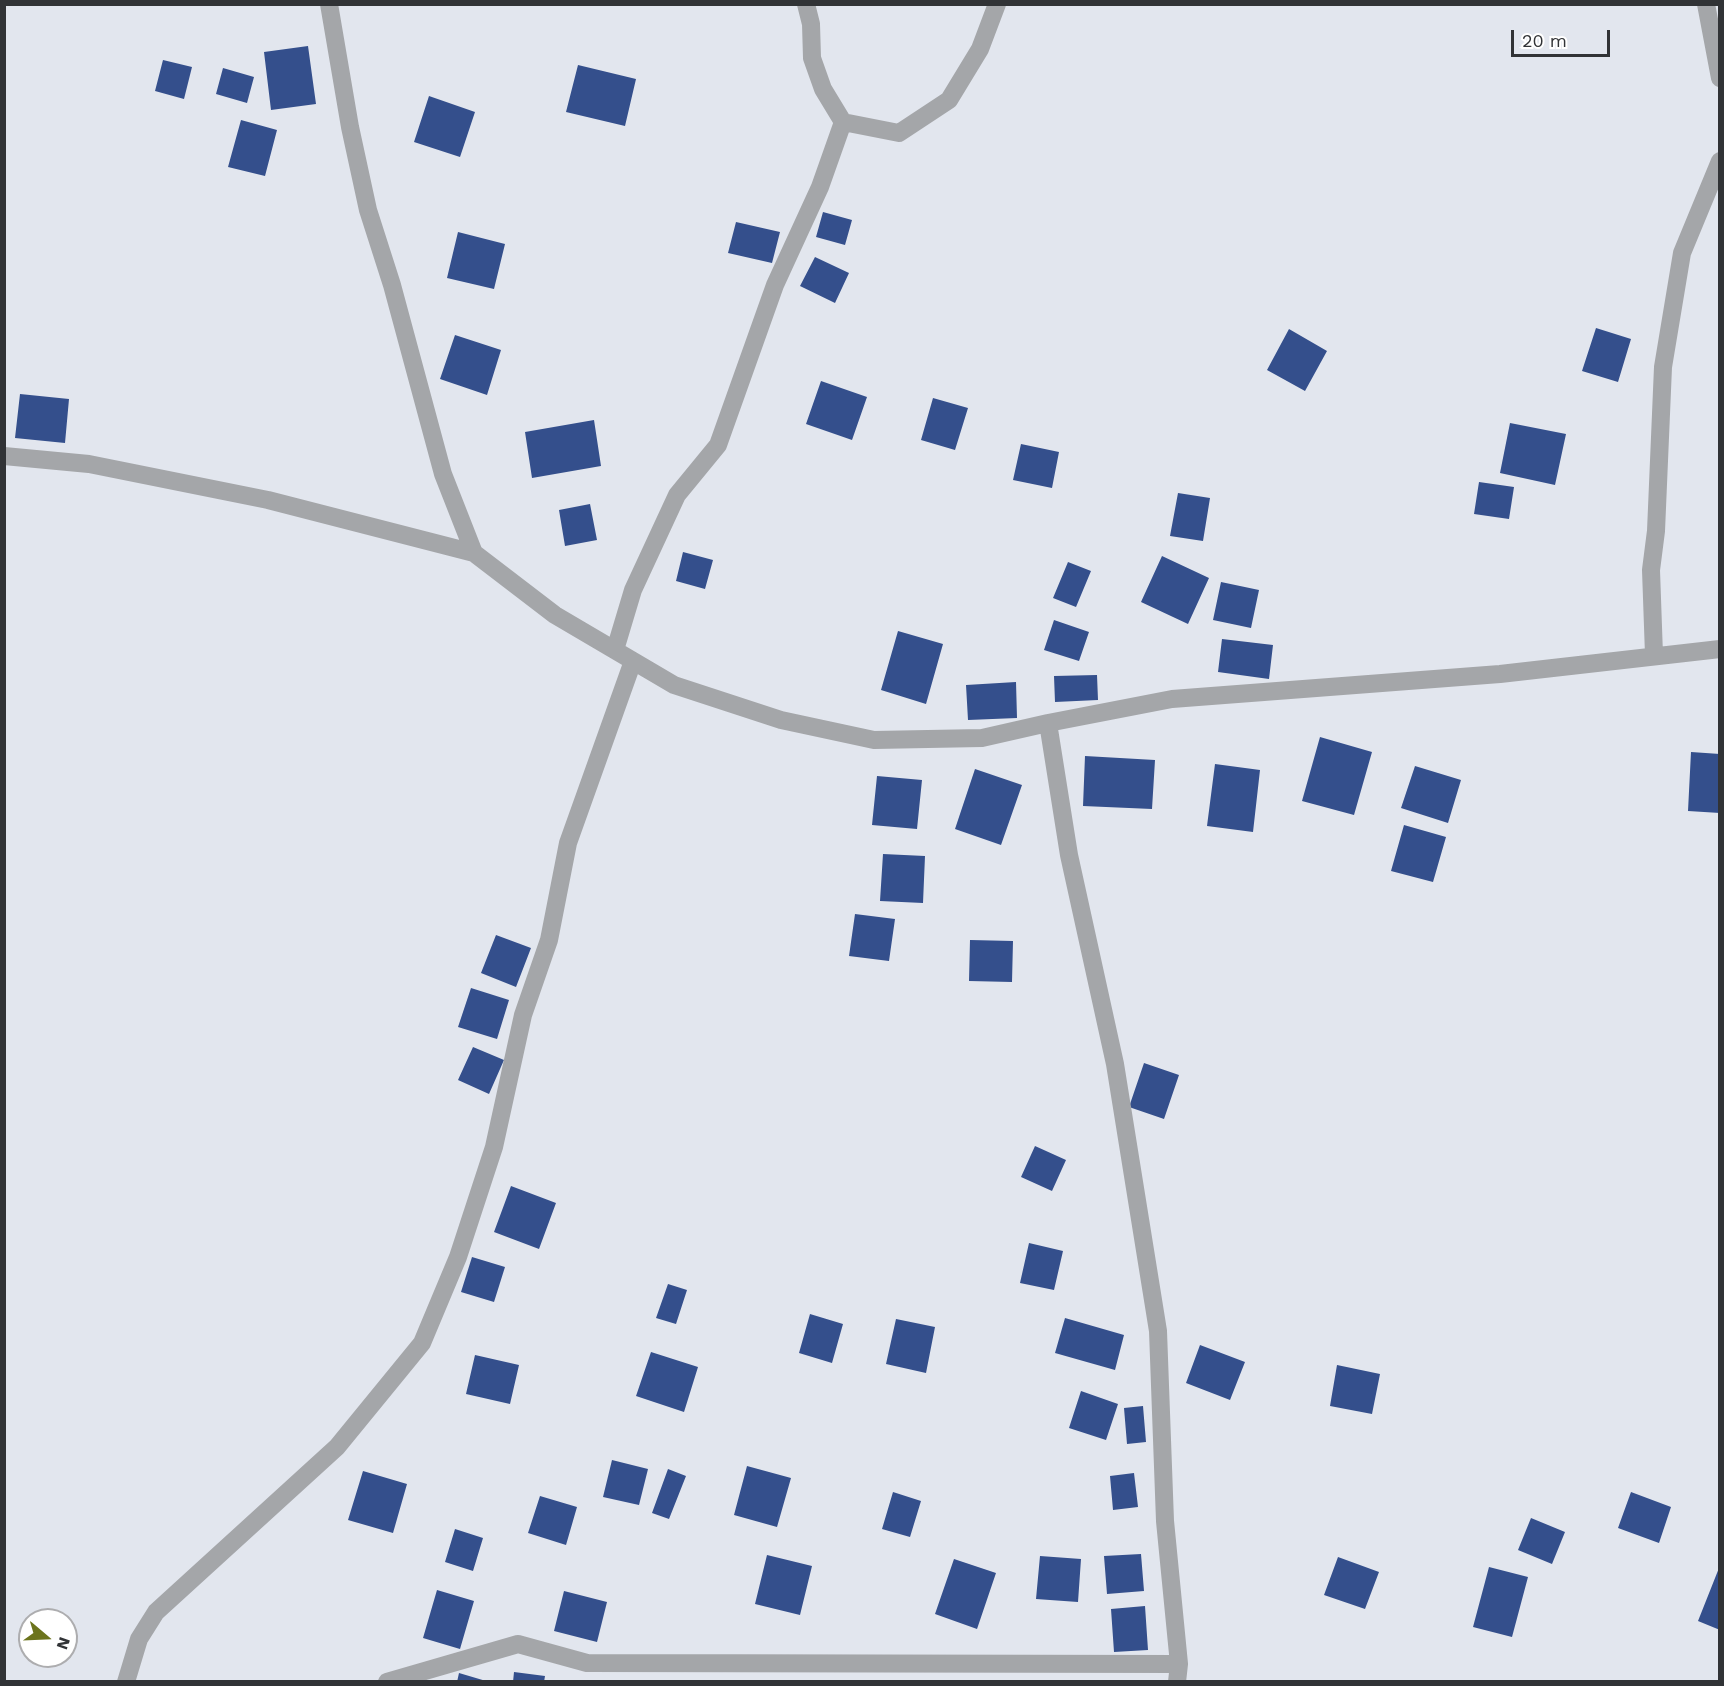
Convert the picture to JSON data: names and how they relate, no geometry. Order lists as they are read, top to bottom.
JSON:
{
  "scale_bar": "20 m",
  "north": "right"
}
